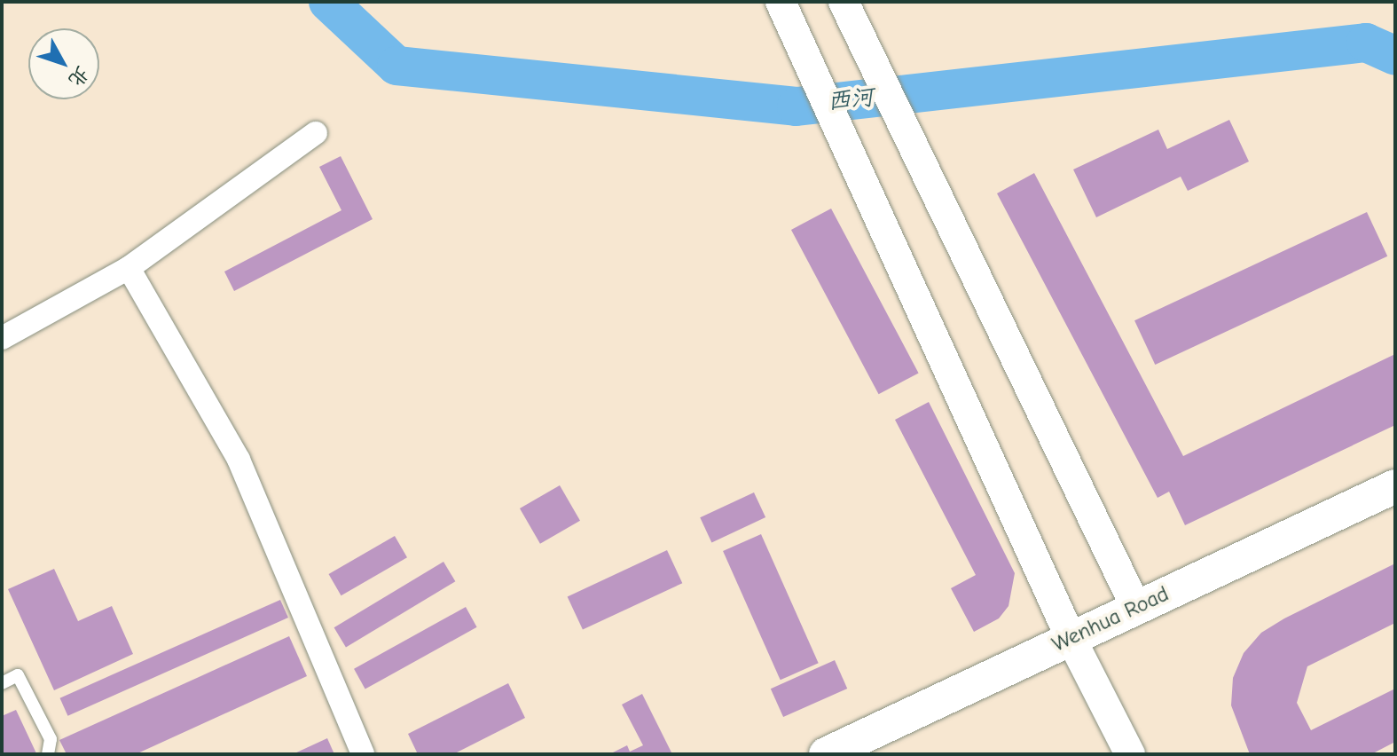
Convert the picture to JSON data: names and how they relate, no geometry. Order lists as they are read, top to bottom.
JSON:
{
  "streets": {
    "main road": ["Wenhua Road"]
  },
  "water": ["西河"],
  "north": "bottom right"
}
